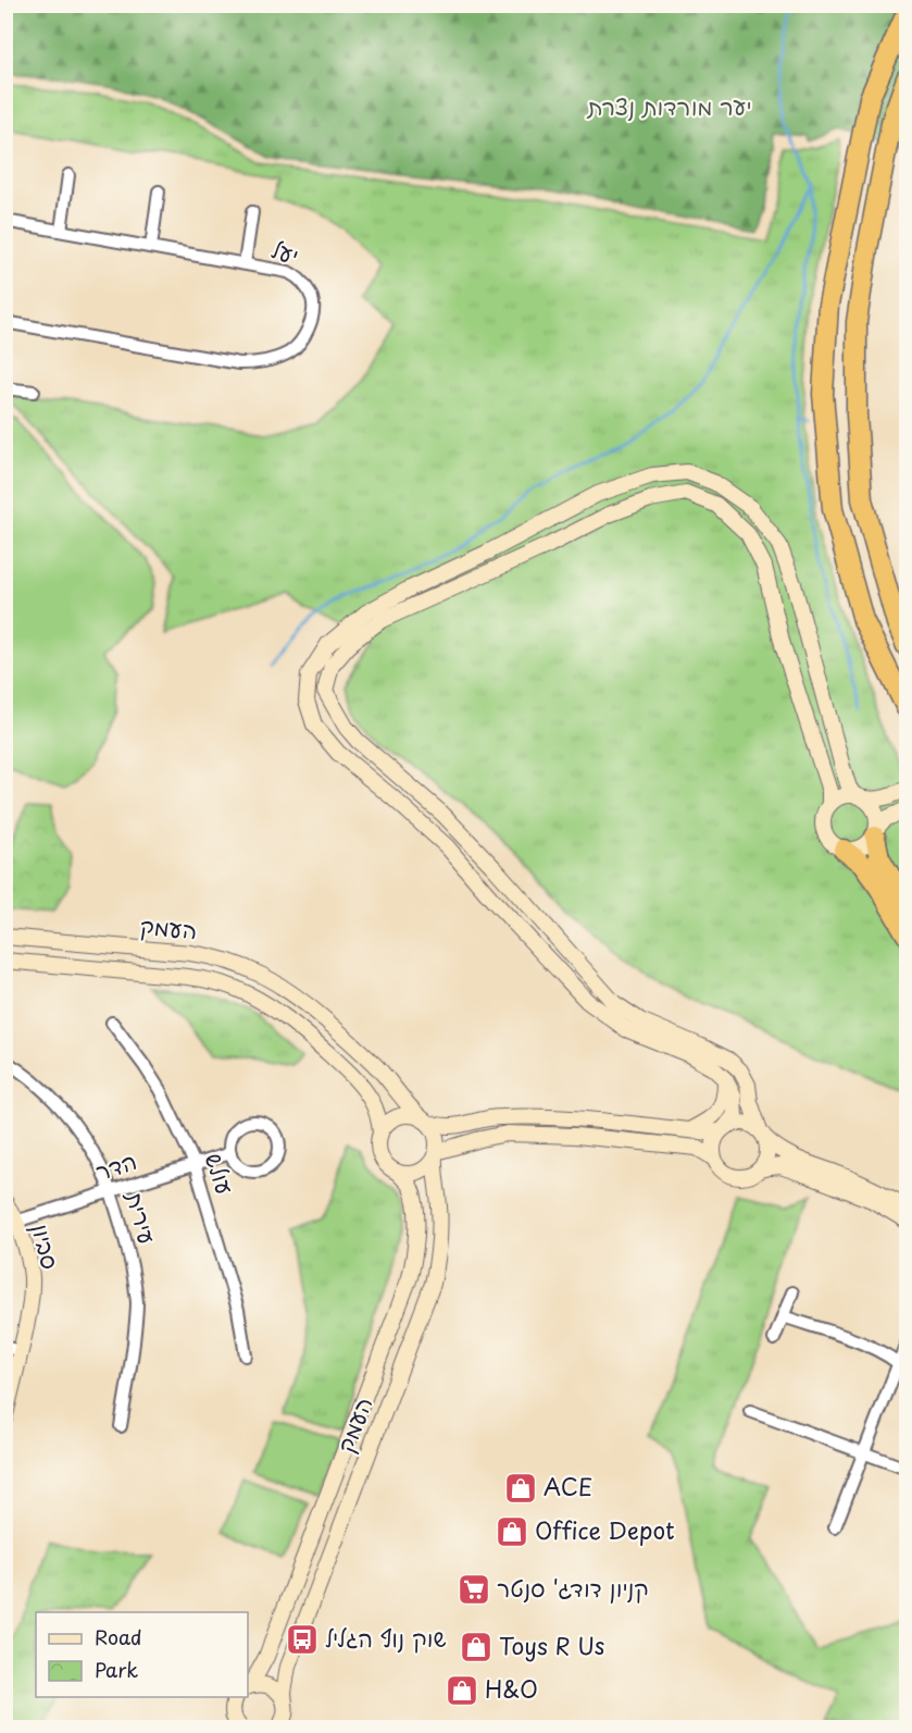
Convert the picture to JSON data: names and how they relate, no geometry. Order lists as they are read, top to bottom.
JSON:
{
  "streets": {
    "street": [
      "יעל",
      "העמק",
      "הדר",
      "עולש",
      "עירית",
      "סביון"
    ]
  },
  "crossings": [
    ["הדר", "עולש"],
    ["הדר", "עירית"],
    ["הדר", "סביון"]
  ],
  "parks": ["יער מורדות נצרת"],
  "places": {
    "shop": [
      "ACE",
      "Office Depot",
      "Toys R Us",
      "H&O"
    ],
    "supermarket": ["קניון דודג' סנטר"],
    "bus stop": ["שוק נוף הגליל"]
  },
  "legend": ["Road", "Park"]
}
